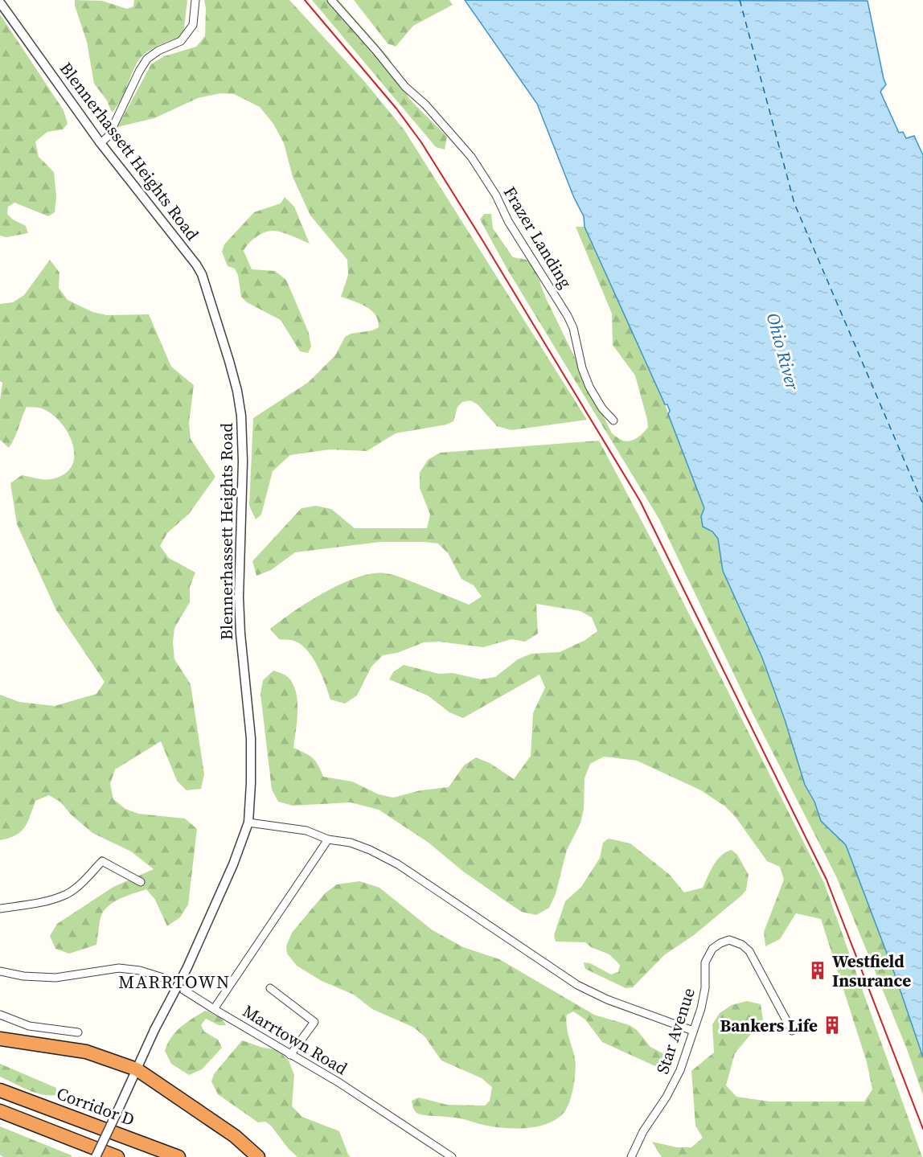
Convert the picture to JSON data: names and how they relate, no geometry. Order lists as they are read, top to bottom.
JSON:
{
  "streets": {
    "highway": ["Corridor D"],
    "street": [
      "Blennerhassett Heights Road",
      "Frazer Landing",
      "Star Avenue",
      "Marrtown Road"
    ]
  },
  "districts": ["MARRTOWN"],
  "water": ["Ohio River"],
  "places": {
    "building": ["Westfield Insurance", "Bankers Life"]
  }
}
